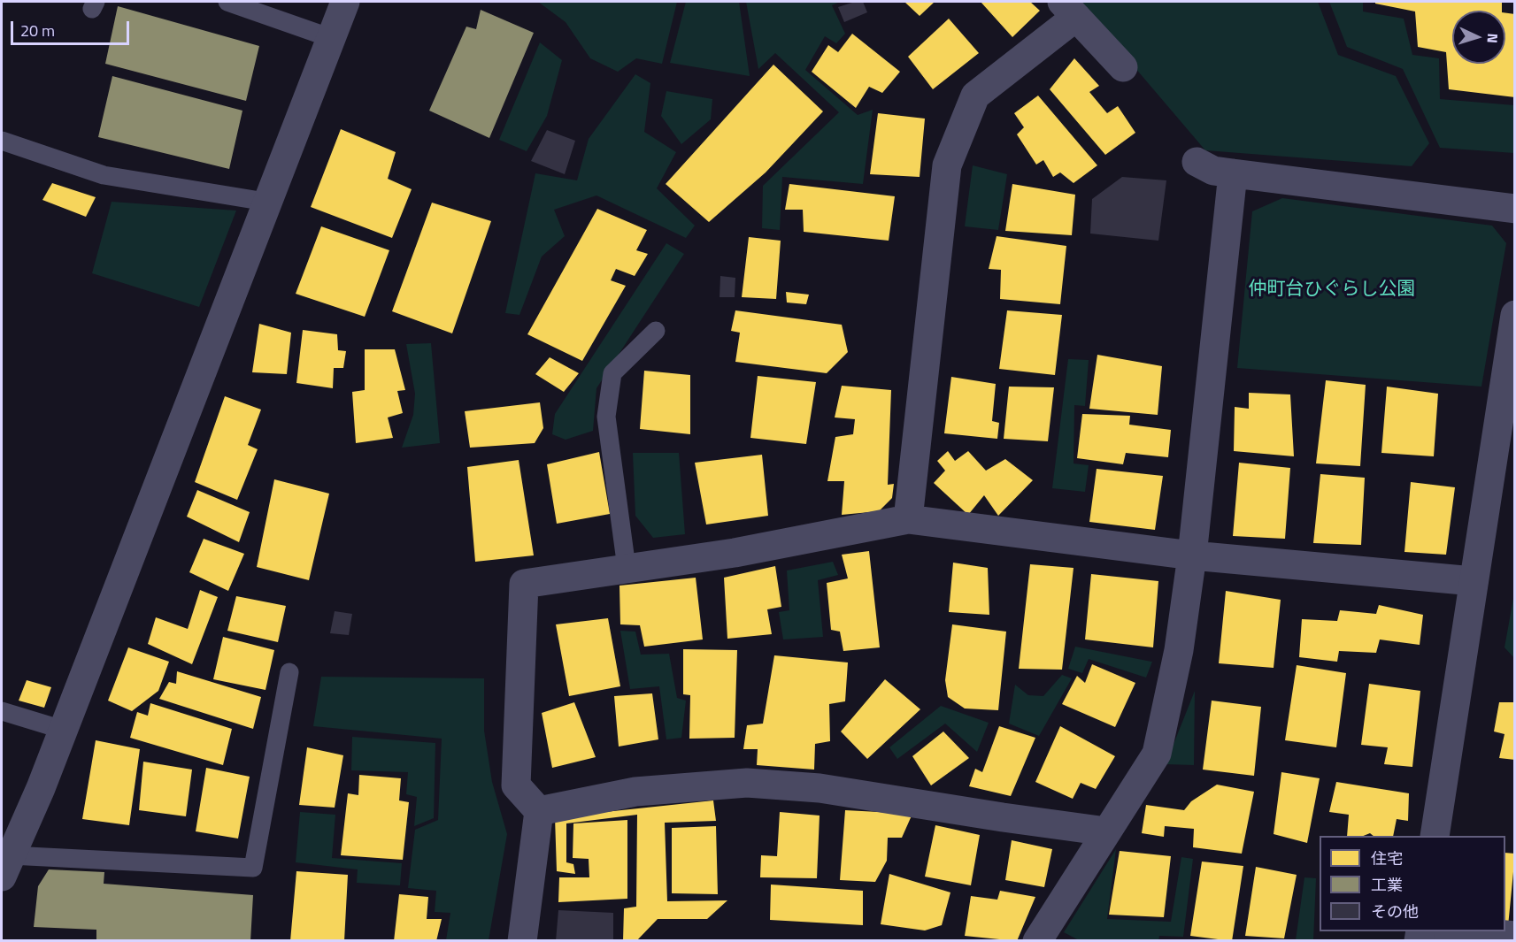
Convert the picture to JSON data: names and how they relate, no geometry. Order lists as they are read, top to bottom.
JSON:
{
  "parks": ["仲町台ひぐらし公園"],
  "legend": ["住宅", "工業", "その他"],
  "scale_bar": "20 m",
  "north": "right"
}
